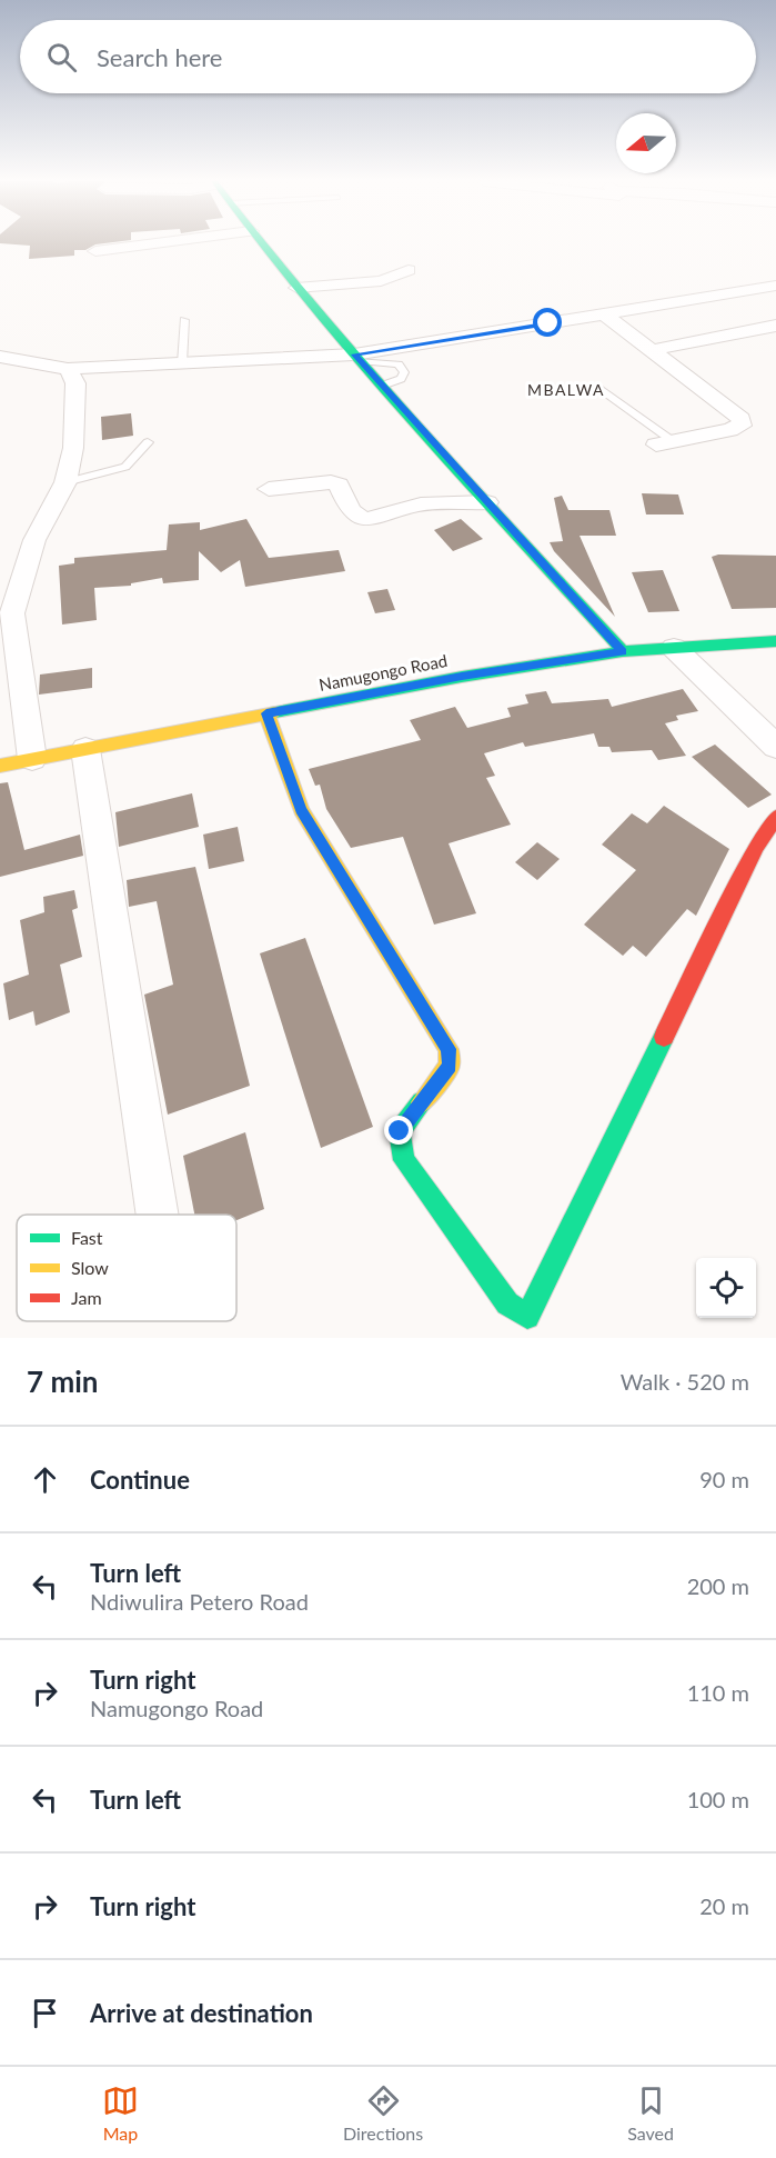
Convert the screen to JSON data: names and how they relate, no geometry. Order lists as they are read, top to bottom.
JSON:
{
  "streets": {
    "street": ["Namugongo Road"]
  },
  "districts": ["MBALWA"],
  "legend": ["Fast", "Slow", "Jam"],
  "north": "left",
  "page": {
    "search": "Search here",
    "heading": ["7 min", "Walk · 520 m"],
    "list": [
      ["Continue", "90 m"],
      ["Turn left", "Ndiwulira Petero Road", "200 m"],
      ["Turn right", "Namugongo Road", "110 m"],
      ["Turn left", "100 m"],
      ["Turn right", "20 m"],
      "Arrive at destination"
    ],
    "nav": ["Map", "Directions", "Saved"]
  }
}
